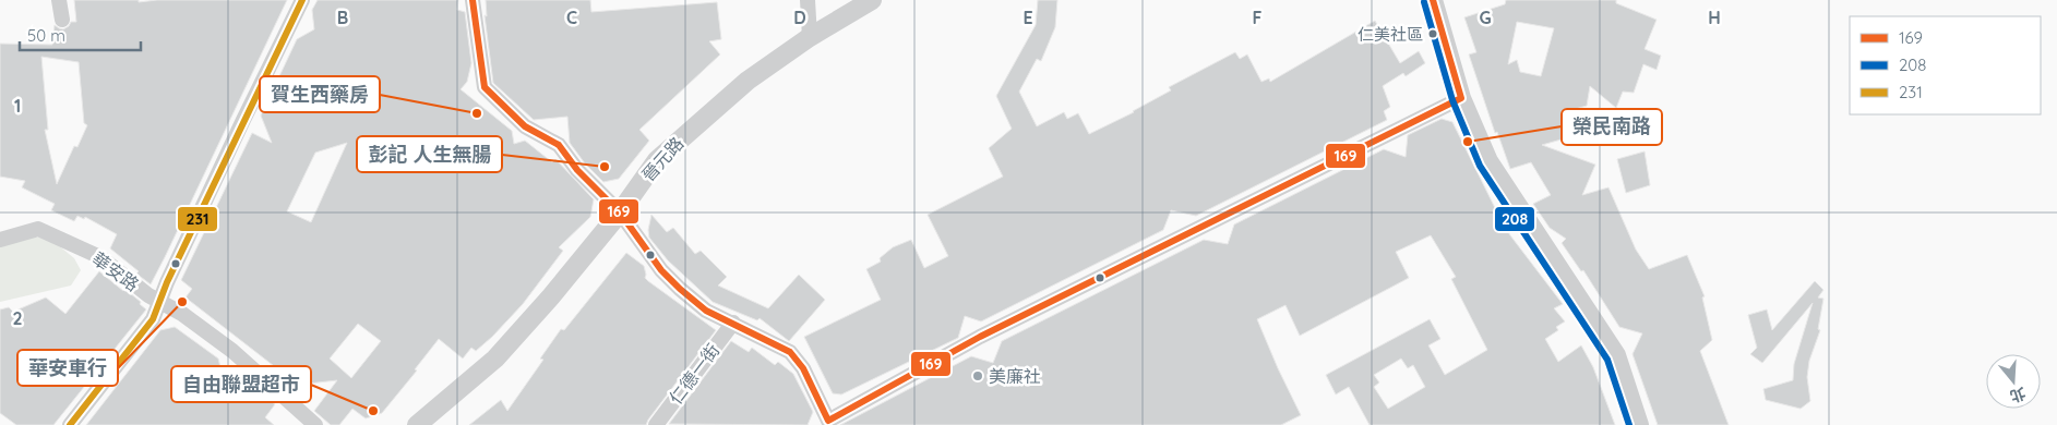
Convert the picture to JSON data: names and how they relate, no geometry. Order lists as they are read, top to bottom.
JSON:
{
  "streets": {
    "street": ["晉元路", "華安路", "仁德一街"]
  },
  "places": [
    "仁美社區",
    "賀生西藥房",
    "榮民南路",
    "彭記 人生無腸",
    "華安車行",
    "美廉社",
    "自由聯盟超市"
  ],
  "lines": ["transit line 169", "transit line 231", "transit line 208"],
  "legend": ["169", "208", "231"],
  "scale_bar": "50 m",
  "north": "bottom",
  "grid": {
    "columns": [
      "B",
      "C",
      "D",
      "E",
      "F",
      "G",
      "H"
    ],
    "rows": ["1", "2"]
  }
}
